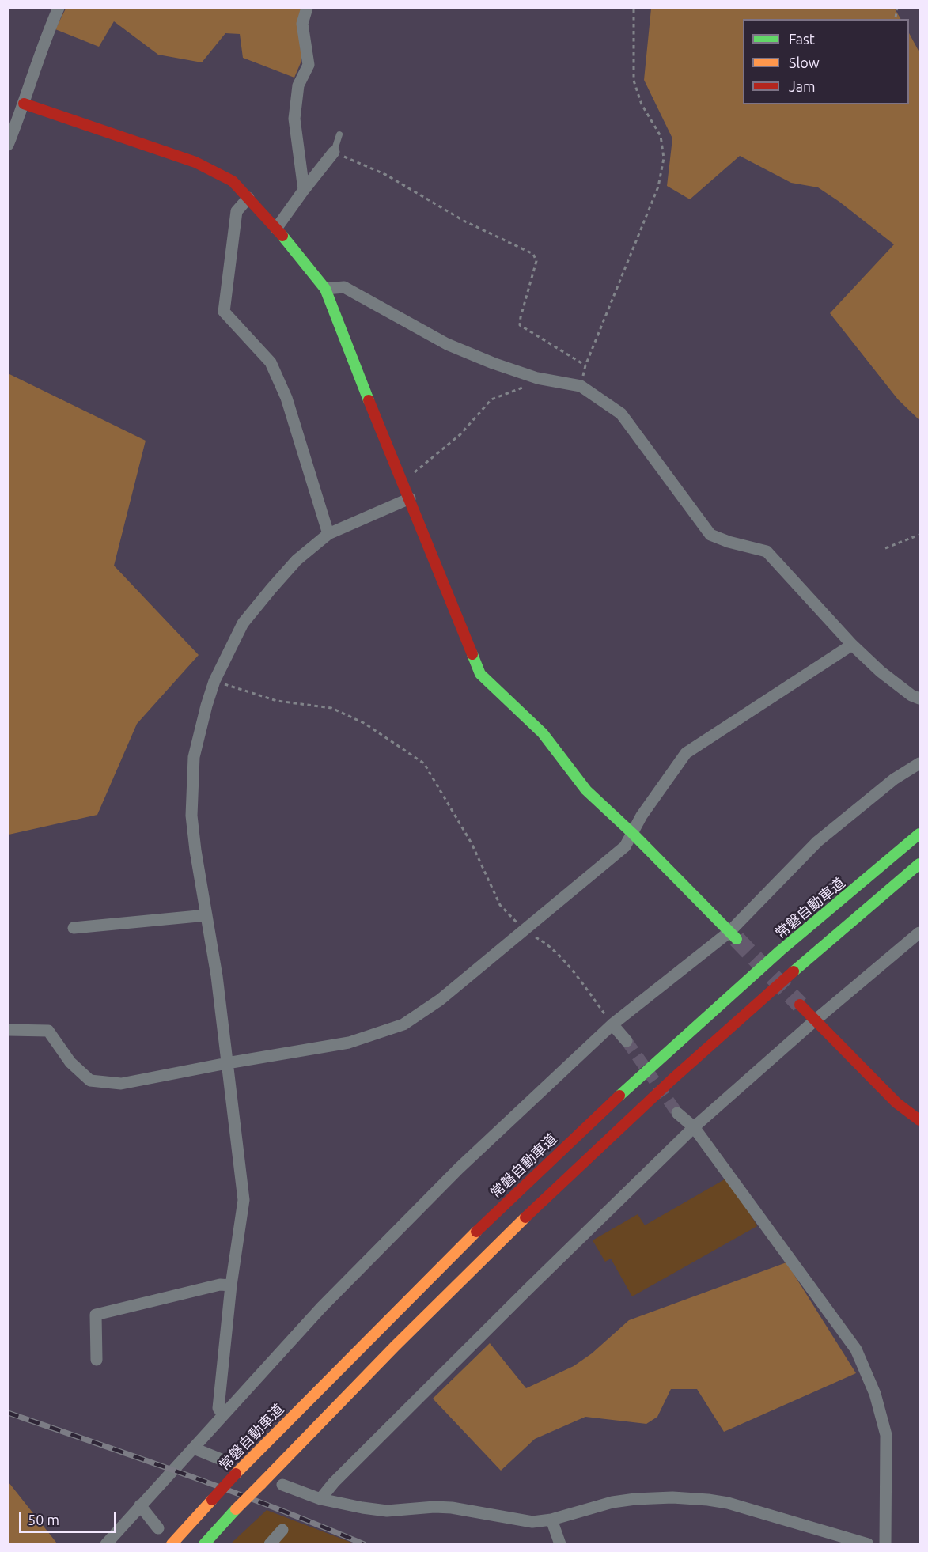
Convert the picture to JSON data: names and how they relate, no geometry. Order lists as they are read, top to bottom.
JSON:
{
  "streets": {
    "main road": ["常磐自動車道"]
  },
  "legend": ["Fast", "Slow", "Jam"],
  "scale_bar": "50 m"
}
